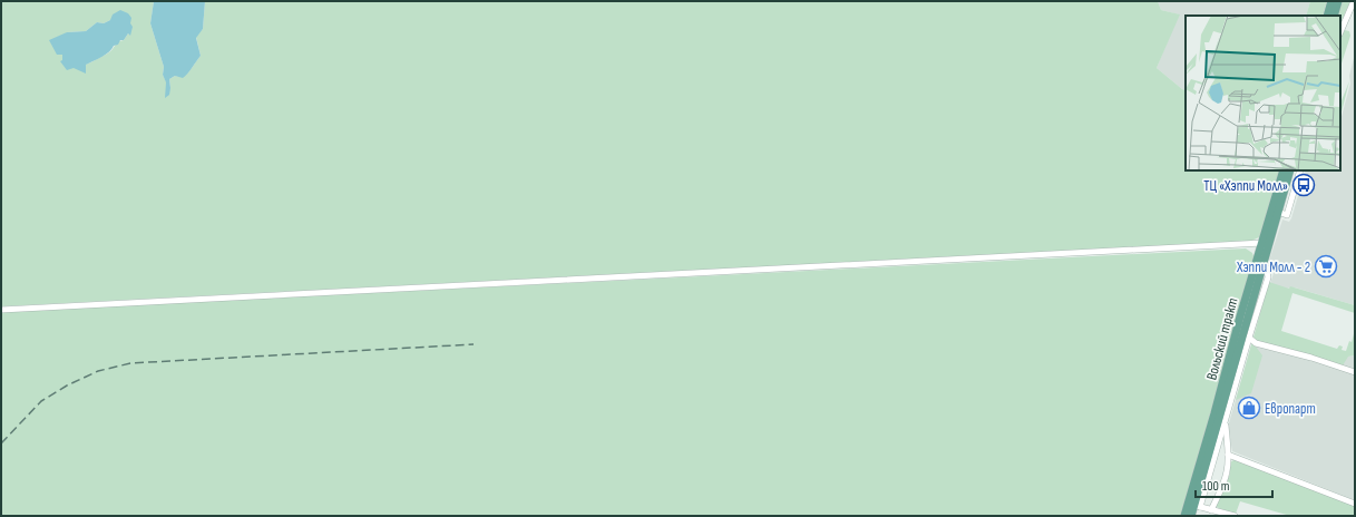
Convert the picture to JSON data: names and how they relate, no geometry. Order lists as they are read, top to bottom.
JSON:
{
  "streets": {
    "main road": ["Вольский тракт"]
  },
  "places": {
    "bus stop": ["ТЦ «Хэппи Молл»"],
    "supermarket": ["Хэппи Молл - 2"],
    "shop": ["Европарт"]
  },
  "scale_bar": "100 m"
}
